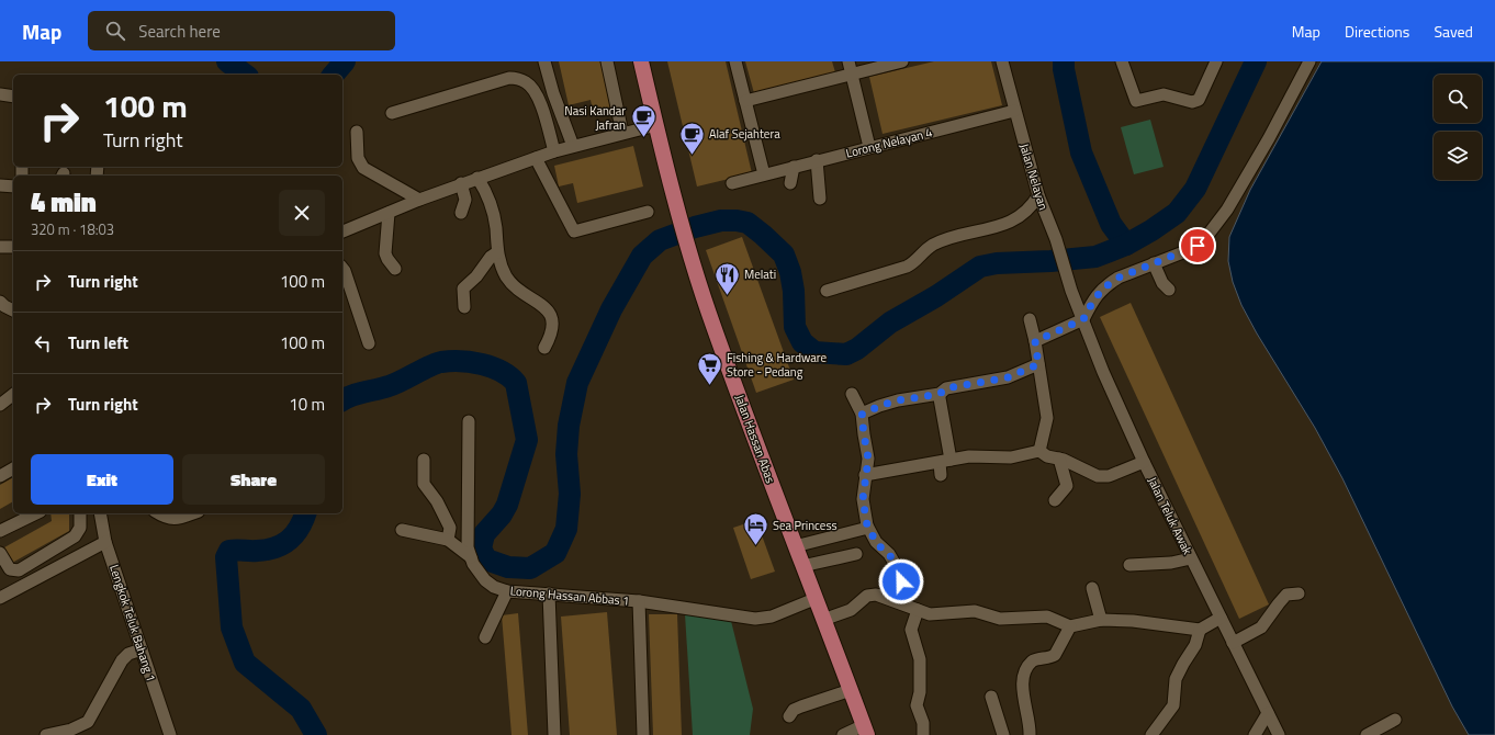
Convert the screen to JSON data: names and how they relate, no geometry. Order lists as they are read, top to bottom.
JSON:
{
  "streets": {
    "main road": ["Jalan Hassan Abas"],
    "street": [
      "Lorong Nelayan 4",
      "Jalan Nelayan",
      "Jalan Teluk Awak",
      "Lorong Hassan Abbas 1",
      "Lengkok Teluk Bahang 1"
    ]
  },
  "crossings": [
    ["Lorong Nelayan 4", "Jalan Nelayan"],
    ["Jalan Nelayan", "Jalan Teluk Awak"],
    ["Jalan Hassan Abas", "Lorong Hassan Abbas 1"]
  ],
  "places": {
    "cafe": ["Nasi Kandar Jafran", "Alaf Sejahtera"],
    "restaurant": ["Melati"],
    "supermarket": ["Fishing & Hardware Store - Pedang"],
    "hotel": ["Sea Princess"]
  },
  "page": {
    "header": "Map",
    "search": "Search here",
    "nav": ["Map", "Directions", "Saved"],
    "turn": ["100 m", "Turn right"],
    "heading": ["4 min", "320 m · 18:03"],
    "list": [
      {
        "name": "Turn right",
        "value": "100 m"
      },
      {
        "name": "Turn left",
        "value": "100 m"
      },
      {
        "name": "Turn right",
        "value": "10 m"
      }
    ],
    "buttons": ["Exit", "Share"]
  }
}
